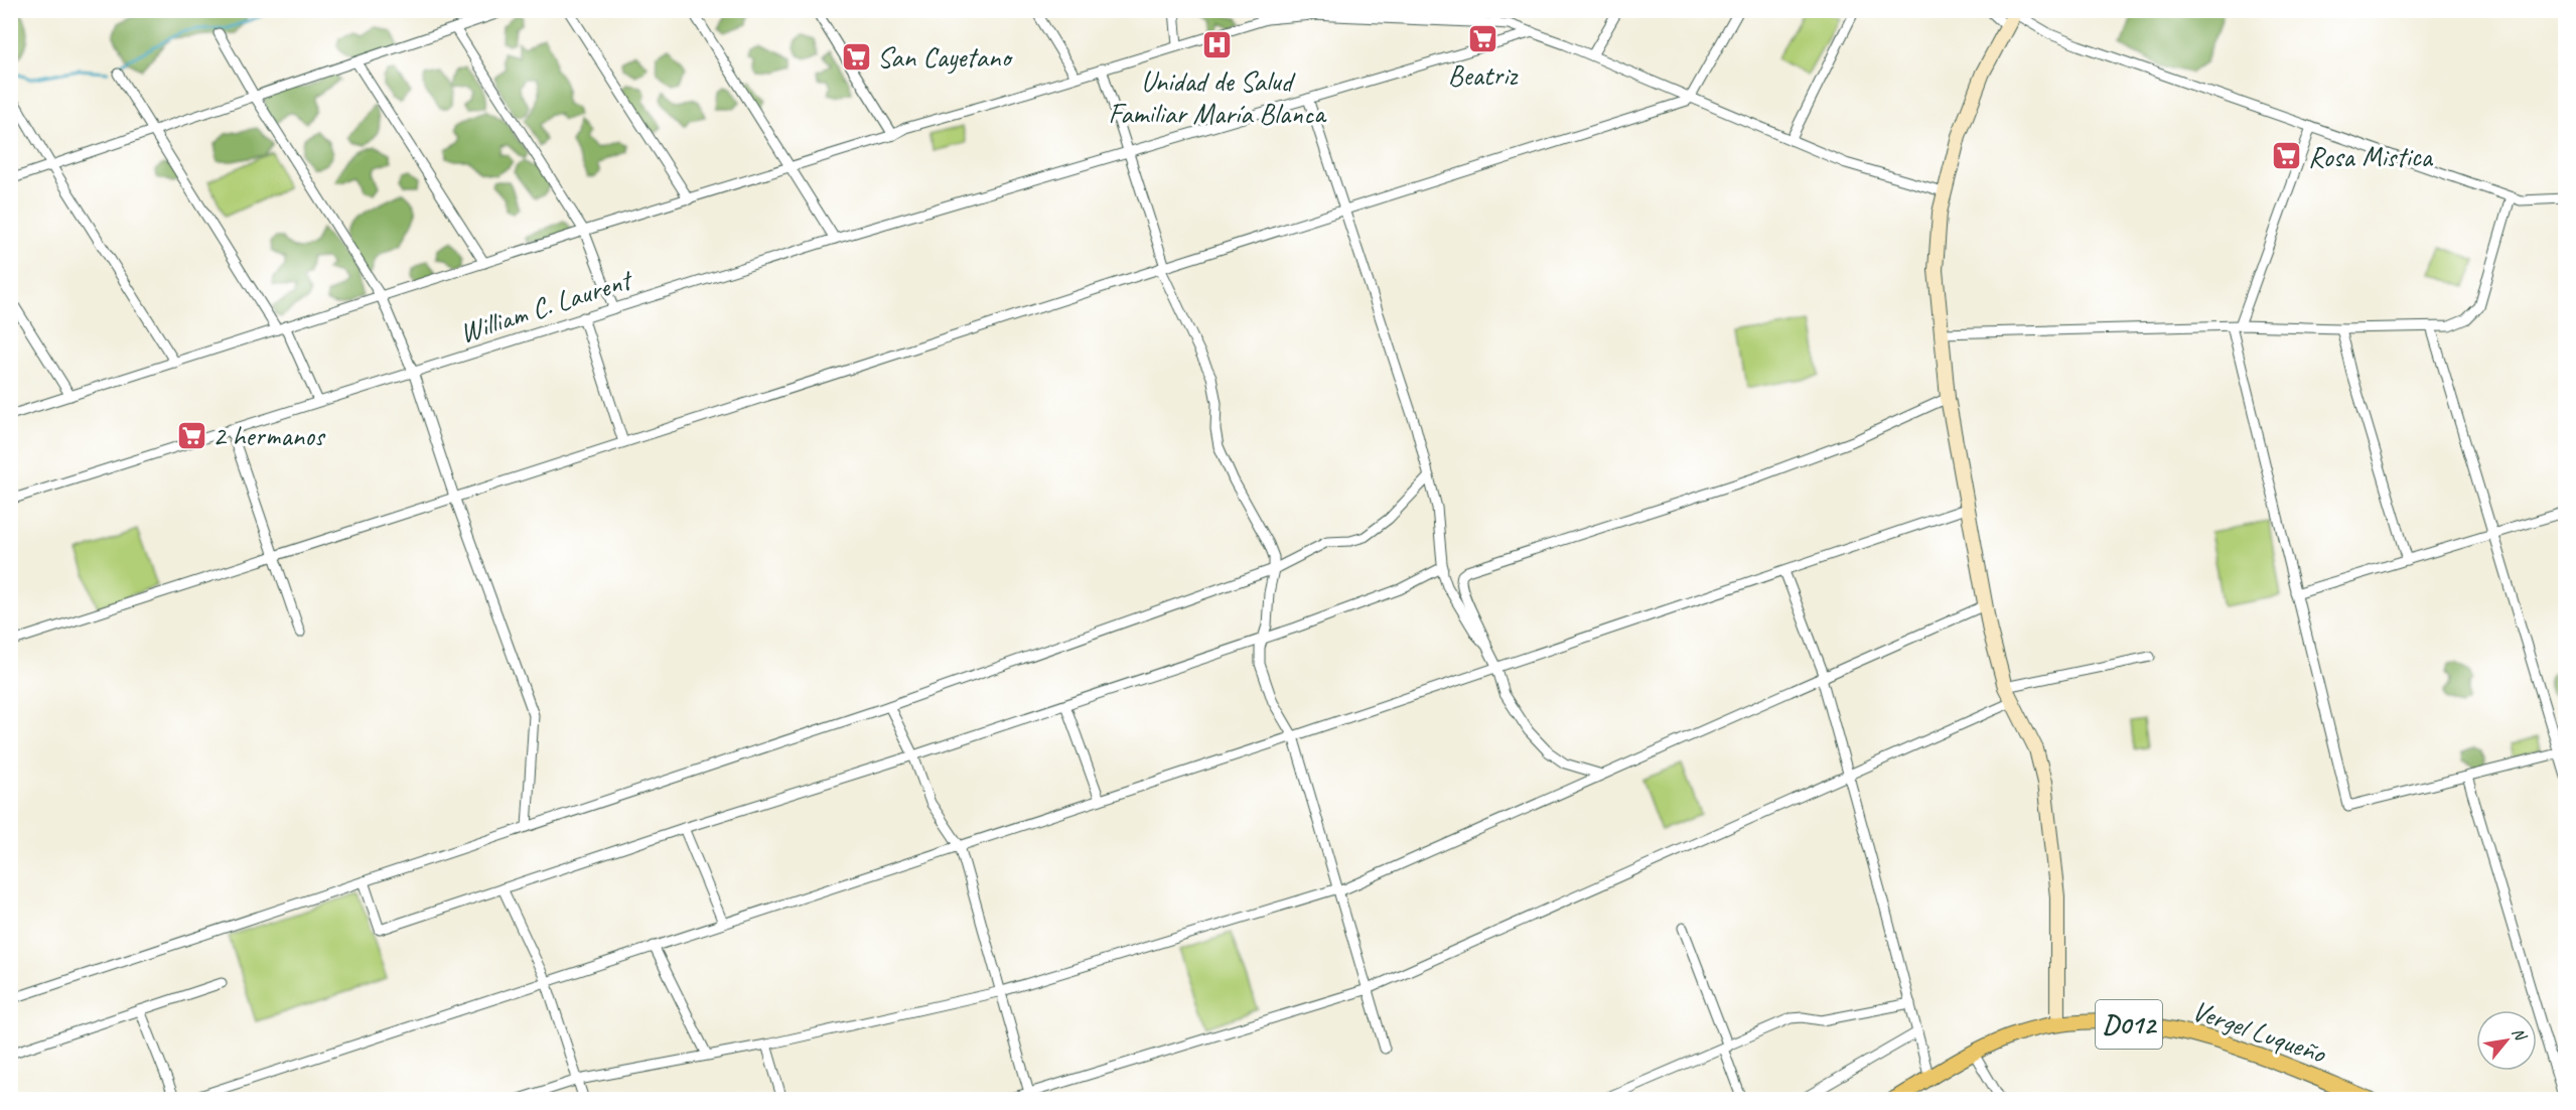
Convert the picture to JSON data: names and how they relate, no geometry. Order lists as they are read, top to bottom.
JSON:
{
  "streets": {
    "main road": ["D012", "Vergel Luqueño"],
    "street": ["William C. Laurent"]
  },
  "places": {
    "supermarket": [
      "Beatriz",
      "San Cayetano",
      "Rosa Mistica",
      "2 hermanos"
    ],
    "hospital": ["Unidad de Salud Familiar María Blanca"]
  },
  "north": "top right"
}
